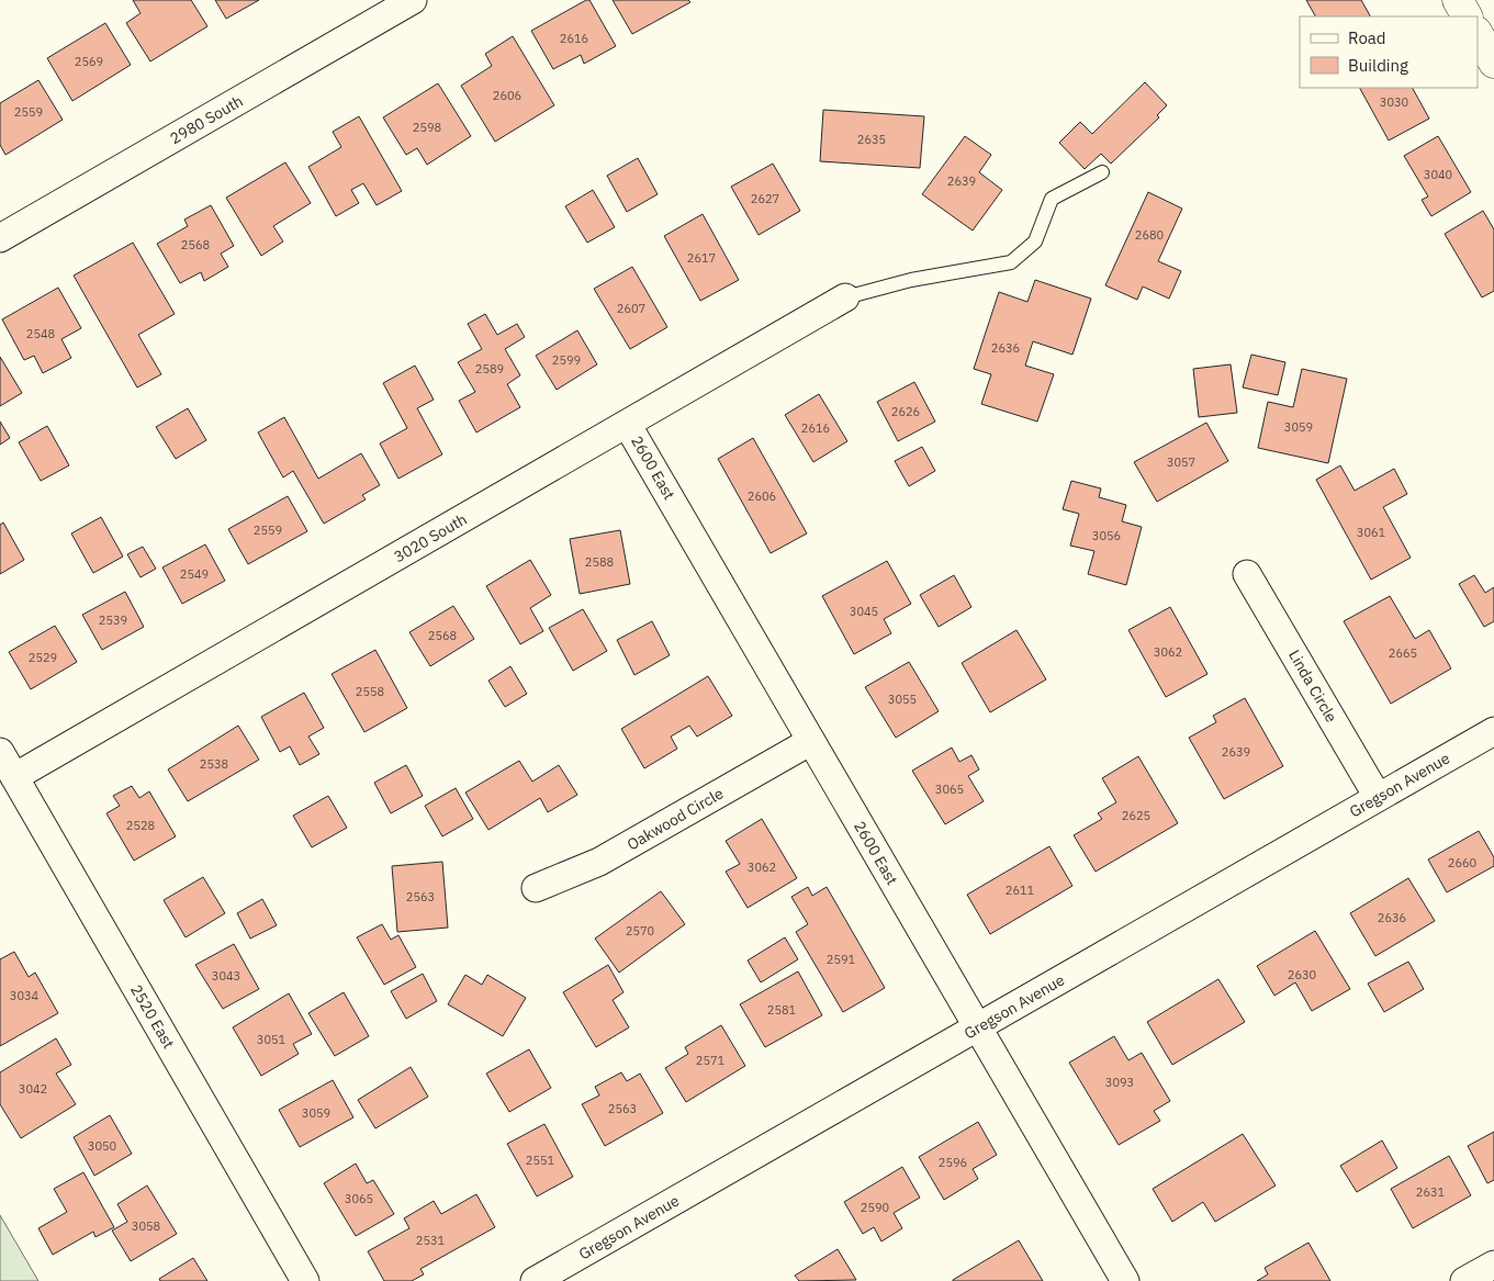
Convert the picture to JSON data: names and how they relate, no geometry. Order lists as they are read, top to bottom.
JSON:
{
  "streets": {
    "street": [
      "2980 South",
      "2600 East",
      "3020 South",
      "Linda Circle",
      "Gregson Avenue",
      "Oakwood Circle",
      "2520 East"
    ]
  },
  "crossings": [
    ["2600 East", "3020 South"],
    ["2600 East", "Gregson Avenue"],
    ["2600 East", "Oakwood Circle"],
    ["3020 South", "2520 East"],
    ["Linda Circle", "Gregson Avenue"]
  ],
  "house_numbers": [
    "2616",
    "2569",
    "2606",
    "3030",
    "2559",
    "2598",
    "2635",
    "3040",
    "2639",
    "2627",
    "2680",
    "2568",
    "2617",
    "2607",
    "2548",
    "2636",
    "2599",
    "2589",
    "2626",
    "3059",
    "2616",
    "3057",
    "2606",
    "2559",
    "3061",
    "3056",
    "2588",
    "2549",
    "3045",
    "2539",
    "2568",
    "3062",
    "2665",
    "2529",
    "2558",
    "3055",
    "2639",
    "2538",
    "3065",
    "2625",
    "2528",
    "2660",
    "3062",
    "2611",
    "2563",
    "2636",
    "2570",
    "2591",
    "2630",
    "3043",
    "3034",
    "2581",
    "3051",
    "2571",
    "3093",
    "3042",
    "2563",
    "3059",
    "3050",
    "2551",
    "2596",
    "2631",
    "3065",
    "2590",
    "3058",
    "2531"
  ],
  "legend": ["Road", "Building"]
}
